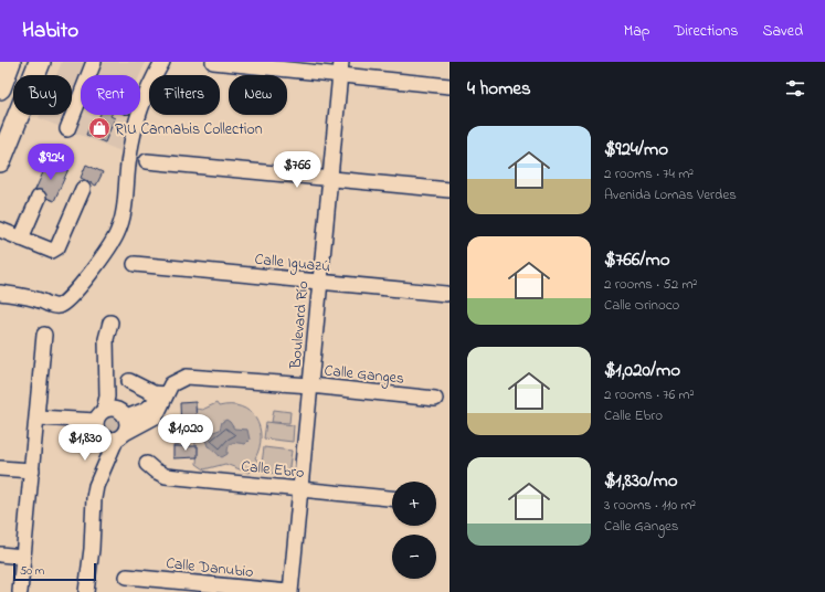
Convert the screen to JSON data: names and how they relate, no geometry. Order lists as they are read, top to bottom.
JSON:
{
  "streets": {
    "street": [
      "Calle Iguazú",
      "Boulevard Río",
      "Calle Ganges",
      "Calle Ebro",
      "Calle Danubio"
    ]
  },
  "crossings": [
    ["Calle Iguazú", "Boulevard Río"],
    ["Boulevard Río", "Calle Ganges"],
    ["Boulevard Río", "Calle Ebro"],
    ["Boulevard Río", "Calle Danubio"]
  ],
  "places": {
    "shop": ["RIU Cannabis Collection"]
  },
  "scale_bar": "50 m",
  "page": {
    "header": "Habito",
    "nav": ["Map", "Directions", "Saved"],
    "heading": "4 homes",
    "chip": [
      "Buy",
      "Rent",
      "Filters",
      "New"
    ],
    "list": [
      {
        "name": "$924/mo",
        "note": "2 rooms · 74 m² · Avenida Lomas Verdes"
      },
      {
        "name": "$766/mo",
        "note": "2 rooms · 52 m² · Calle Orinoco"
      },
      {
        "name": "$1,020/mo",
        "note": "2 rooms · 76 m² · Calle Ebro"
      },
      {
        "name": "$1,830/mo",
        "note": "3 rooms · 110 m² · Calle Ganges"
      }
    ],
    "price": [
      "$924",
      "$766",
      "$1,020",
      "$1,830"
    ],
    "map_buttons": ["+", "−"],
    "scale": "50 m"
  }
}
